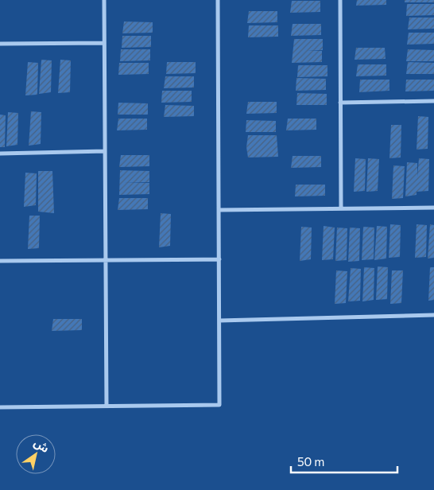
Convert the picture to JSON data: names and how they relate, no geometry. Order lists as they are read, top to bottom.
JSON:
{
  "scale_bar": "50 m",
  "north": "top right"
}
